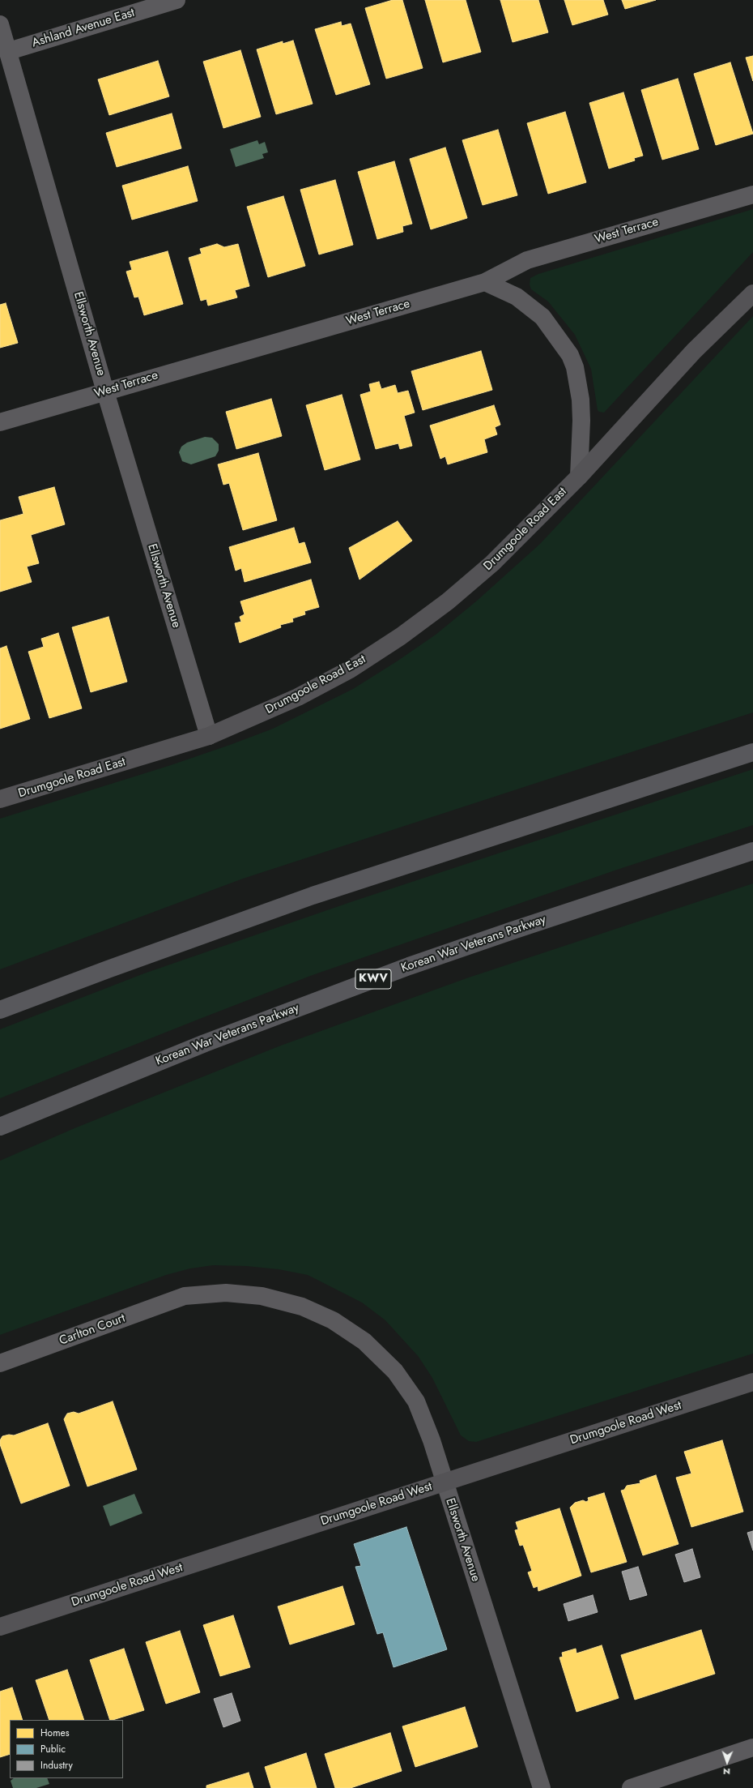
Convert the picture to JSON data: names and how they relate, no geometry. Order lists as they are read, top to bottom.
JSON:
{
  "streets": {
    "highway": ["Korean War Veterans Parkway", "KWV"],
    "main road": ["Drumgoole Road East", "Drumgoole Road West"],
    "street": [
      "Ashland Avenue East",
      "West Terrace",
      "Ellsworth Avenue",
      "Carlton Court"
    ]
  },
  "crossings": [
    ["Ashland Avenue East", "Ellsworth Avenue"],
    ["West Terrace", "Ellsworth Avenue"],
    ["Ellsworth Avenue", "Drumgoole Road East"],
    ["Ellsworth Avenue", "Carlton Court"],
    ["Ellsworth Avenue", "Drumgoole Road West"]
  ],
  "legend": ["Homes", "Public", "Industry"],
  "north": "bottom"
}
